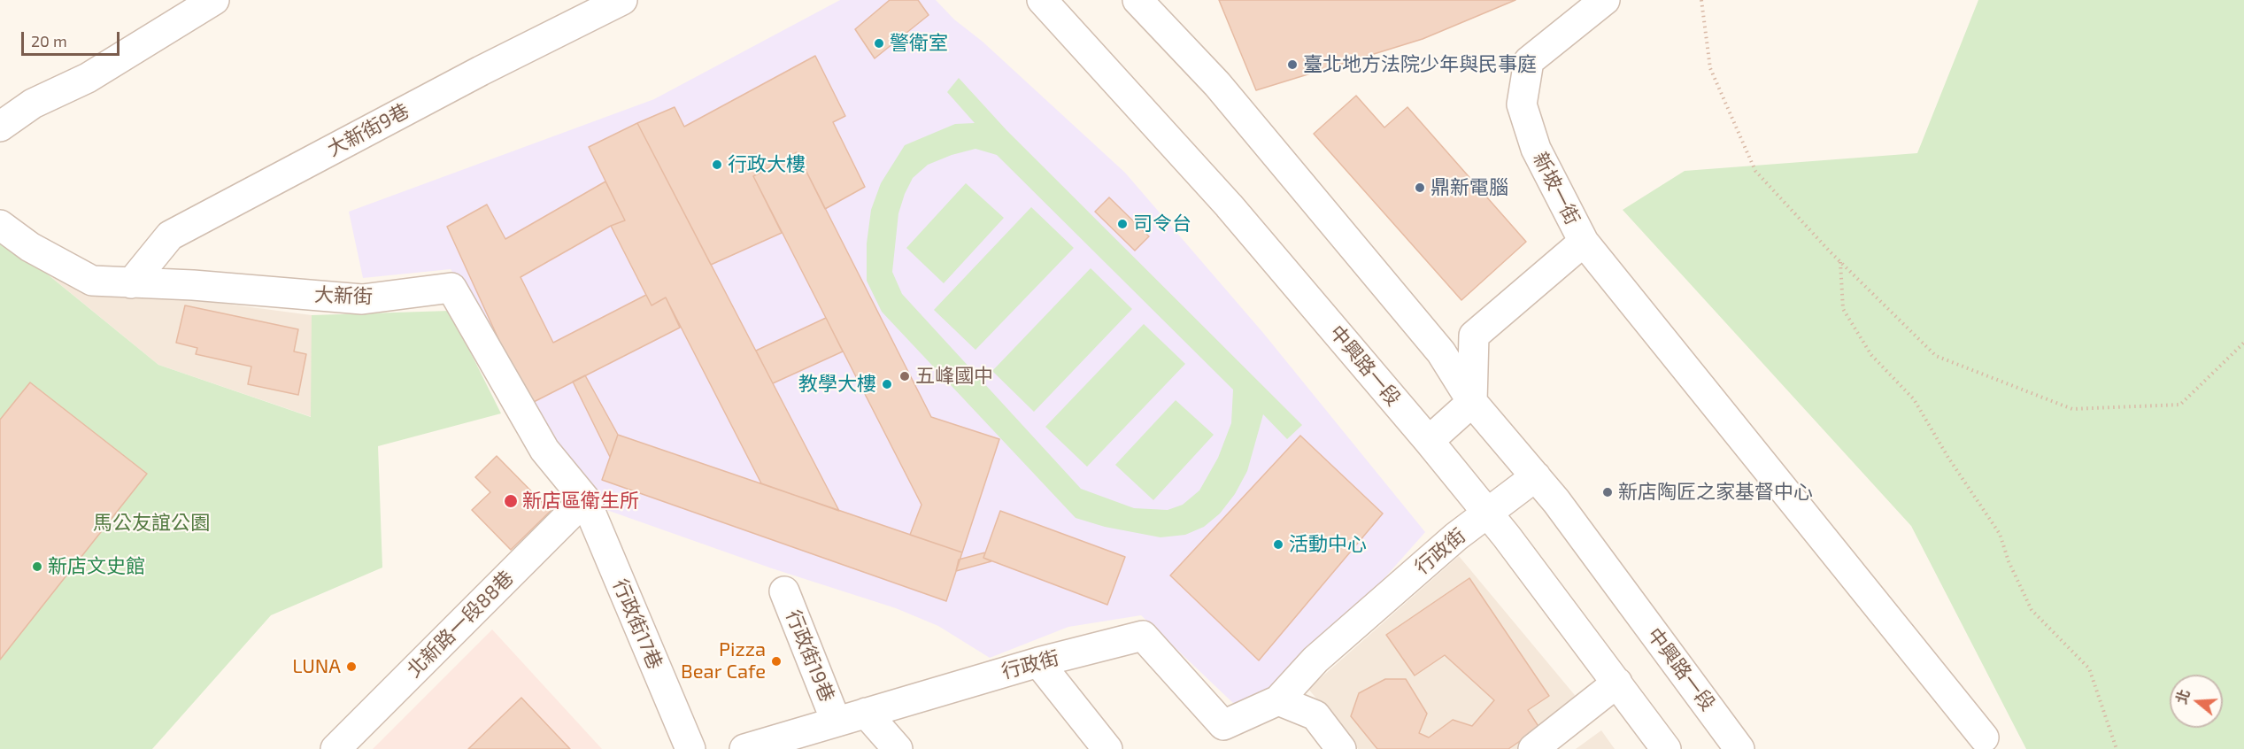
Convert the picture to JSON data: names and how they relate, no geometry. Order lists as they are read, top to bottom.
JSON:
{
  "streets": {
    "street": [
      "大新街9巷",
      "新坡一街",
      "大新街",
      "中興路一段",
      "行政街",
      "北新路一段88巷",
      "行政街17巷",
      "行政街19巷"
    ]
  },
  "crossings": [
    ["大新街9巷", "大新街"],
    ["新坡一街", "中興路一段"],
    ["大新街", "北新路一段88巷"],
    ["大新街", "行政街17巷"],
    ["中興路一段", "行政街"],
    ["行政街", "行政街19巷"],
    ["北新路一段88巷", "行政街17巷"]
  ],
  "parks": ["馬公友誼公園"],
  "places": [
    "警衛室",
    "臺北地方法院少年與民事庭",
    "行政大樓",
    "鼎新電腦",
    "司令台",
    "五峰國中",
    "教學大樓",
    "新店陶匠之家基督中心",
    "新店區衛生所",
    "活動中心",
    "新店文史館",
    "Pizza Bear Cafe",
    "LUNA"
  ],
  "scale_bar": "20 m",
  "north": "left"
}
